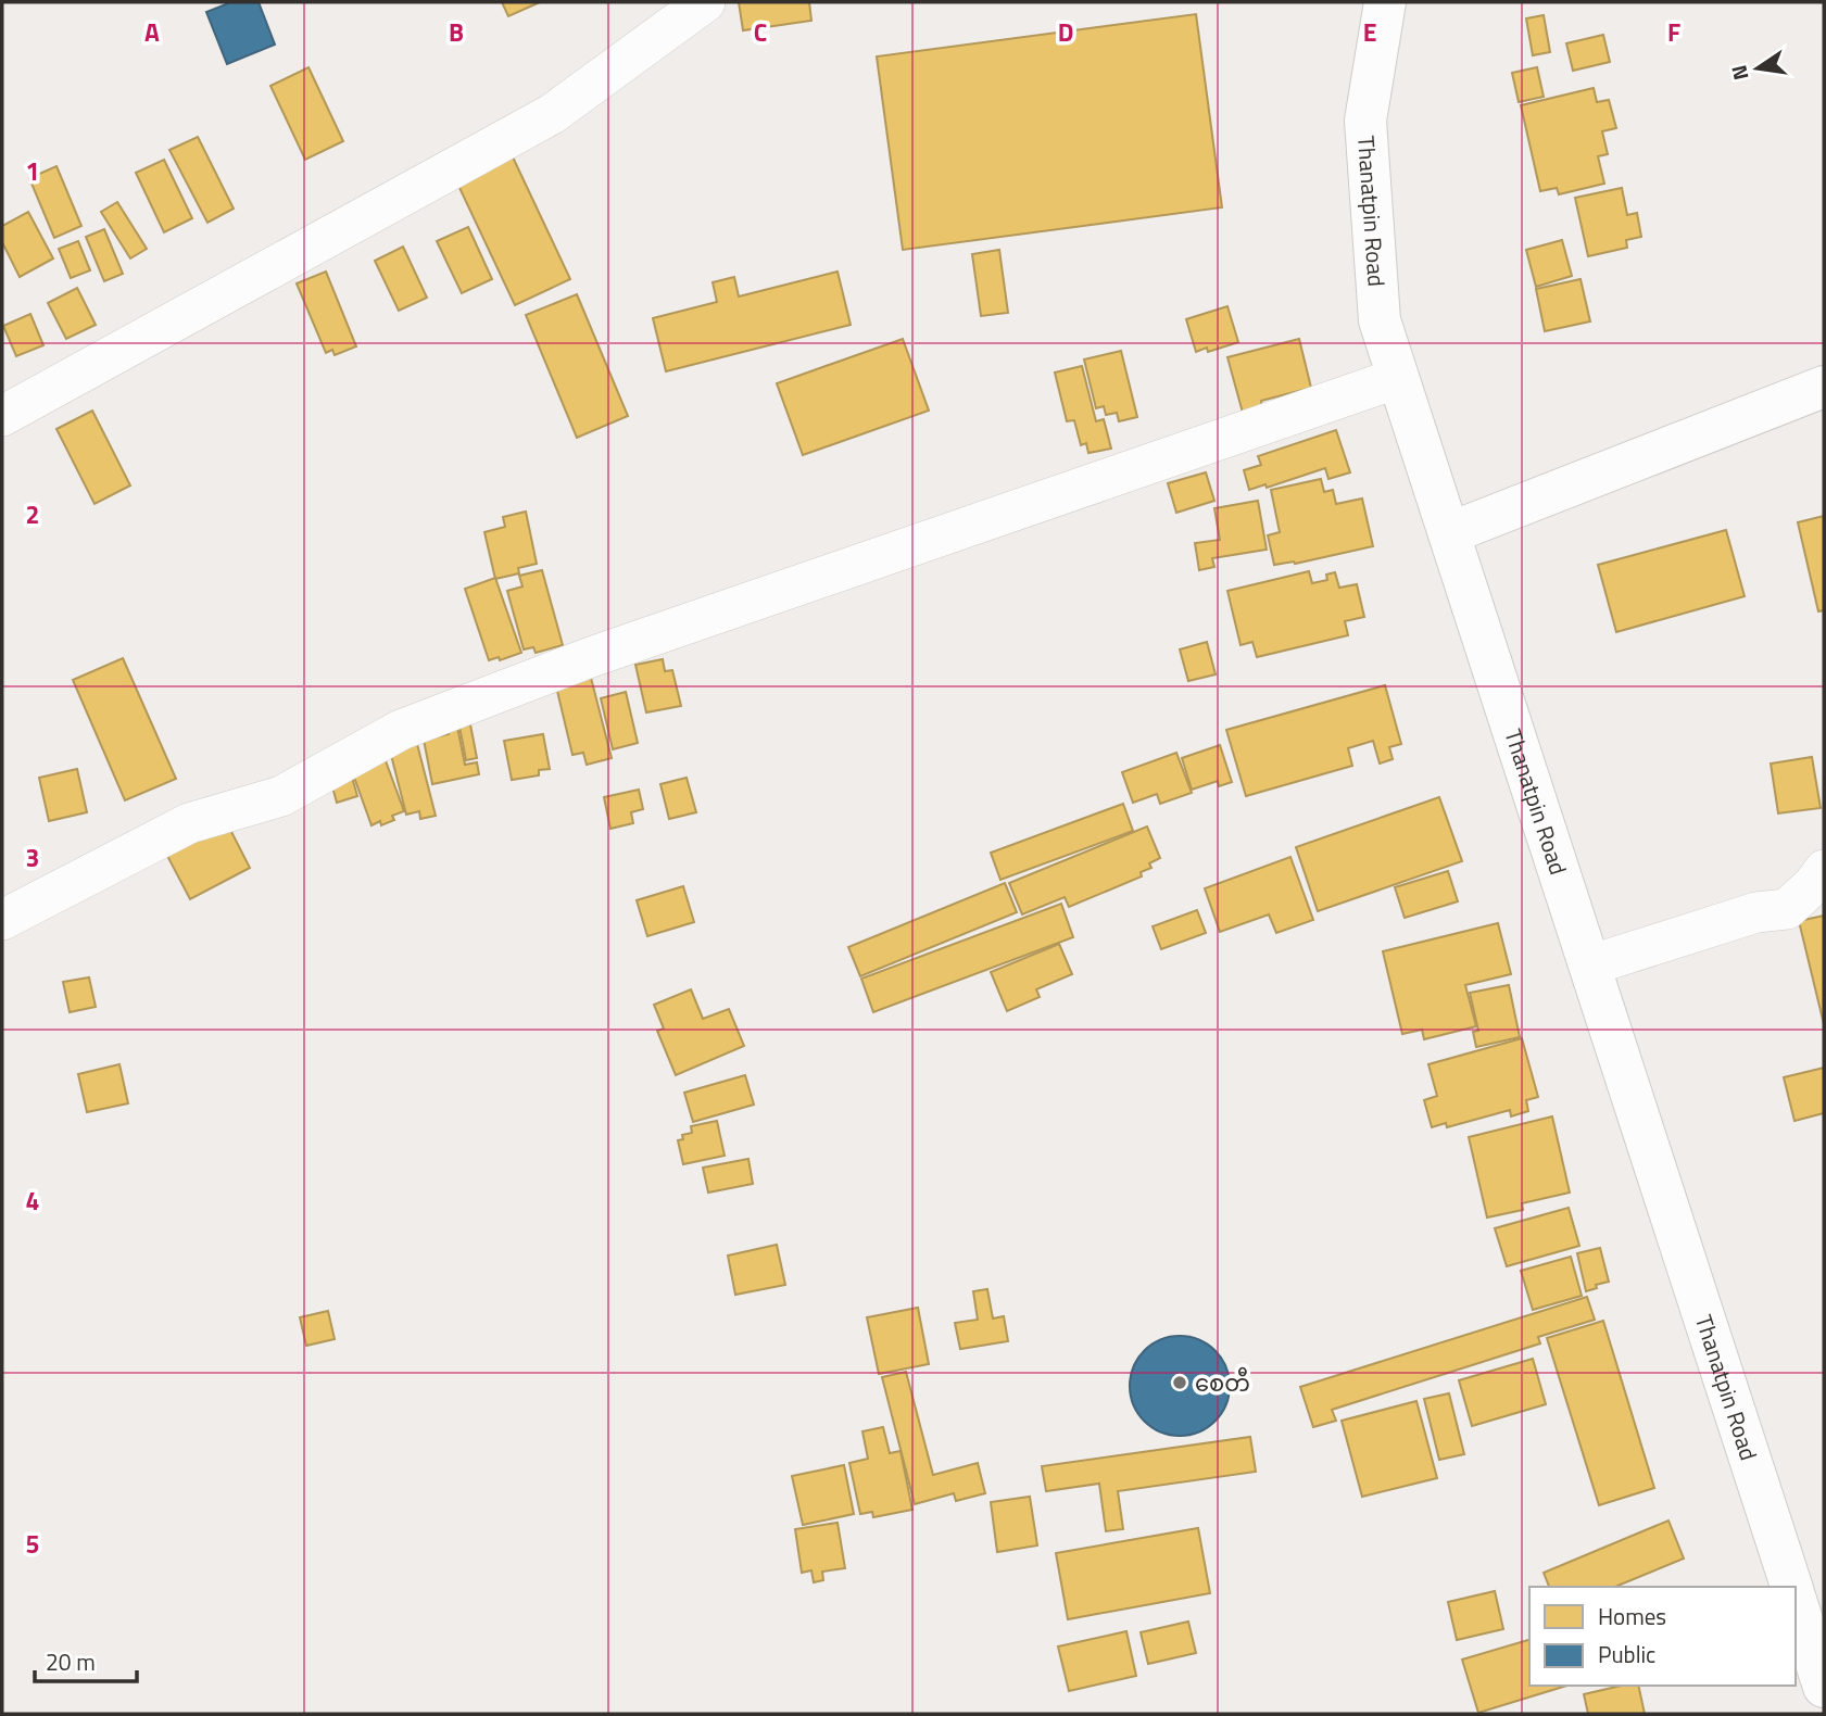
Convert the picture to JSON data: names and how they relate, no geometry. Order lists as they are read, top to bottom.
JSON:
{
  "streets": {
    "main road": ["Thanatpin Road"]
  },
  "places": ["စေတီ"],
  "legend": ["Homes", "Public"],
  "scale_bar": "20 m",
  "north": "left",
  "grid": {
    "columns": [
      "A",
      "B",
      "C",
      "D",
      "E",
      "F"
    ],
    "rows": [
      "1",
      "2",
      "3",
      "4",
      "5"
    ]
  }
}
